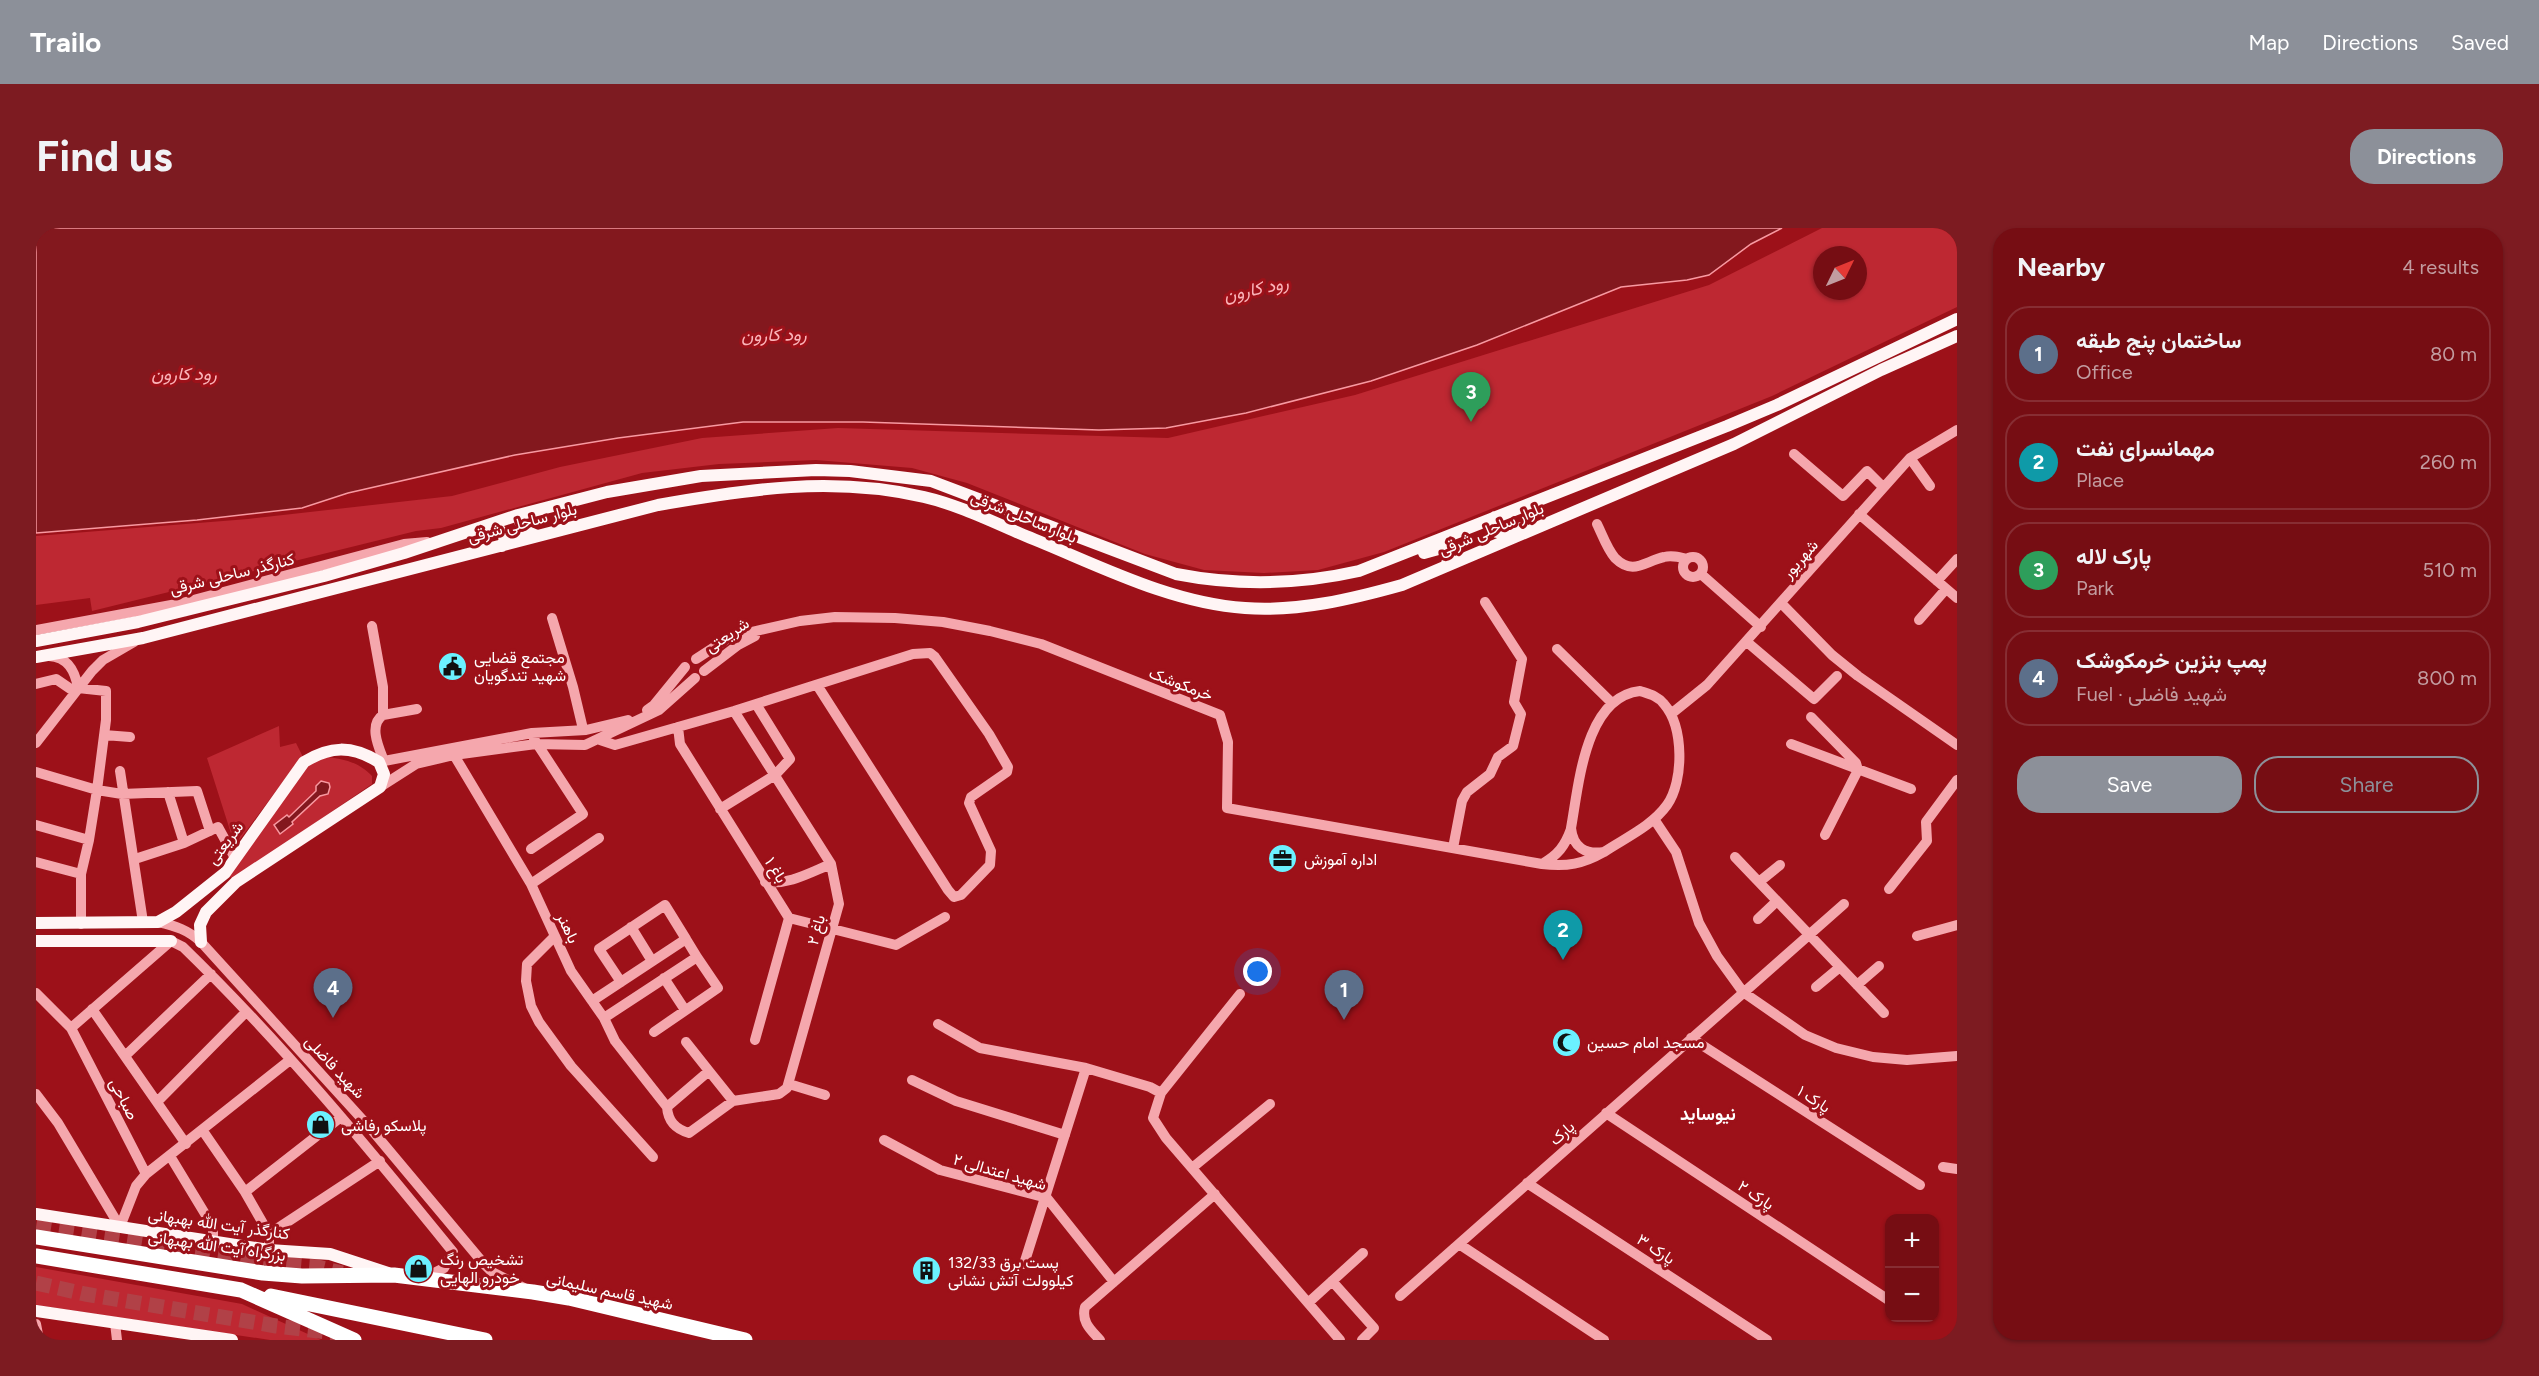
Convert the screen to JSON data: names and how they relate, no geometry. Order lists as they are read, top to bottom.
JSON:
{
  "streets": {
    "highway": ["بزرگراه آیت الله بهبهانی", "شهید قاسم سلیمانی"],
    "main road": ["بلوار ساحلی شرقی", "شریعتی", "کنارگذر آیت الله بهبهانی"],
    "street": [
      "شهریور",
      "خرمکوشک",
      "باغ ۱",
      "باهنر",
      "باغ ۲",
      "شهید فاضلی",
      "صباحی",
      "پارک ۱",
      "پارک",
      "شهید اعتدالی ۲",
      "پارک ۲",
      "پارک ۳"
    ]
  },
  "crossings": [
    ["شهریور", "خرمکوشک"],
    ["شریعتی", "خرمکوشک"],
    ["شریعتی", "باهنر"],
    ["شریعتی", "شهید فاضلی"],
    ["شهید فاضلی", "شهید قاسم سلیمانی"],
    ["پارک ۱", "پارک"],
    ["پارک", "پارک ۲"],
    ["پارک", "پارک ۳"],
    ["کنارگذر آیت الله بهبهانی", "بزرگراه آیت الله بهبهانی"],
    ["کنارگذر آیت الله بهبهانی", "شهید قاسم سلیمانی"],
    ["بزرگراه آیت الله بهبهانی", "شهید قاسم سلیمانی"]
  ],
  "districts": ["نیوساید"],
  "water": ["رود کارون"],
  "places": {
    "public building": ["مجتمع قضایی شهید تندگویان"],
    "office": ["اداره آموزش"],
    "mosque": ["مسجد امام حسین"],
    "shop": ["پلاسکو رفاشی", "تشخیص رنگ خودرو الهایی"],
    "building": ["پست برق 132/33 کیلوولت آتش نشانی"]
  },
  "north": "top right",
  "page": {
    "header": "Trailo",
    "nav": ["Map", "Directions", "Saved"],
    "buttons": [
      "Directions",
      ["Save", "Share"]
    ],
    "title": "Find us",
    "heading": ["Nearby", "4 results"],
    "list": [
      {
        "mark": "1",
        "name": "ساختمان پنج طبقه",
        "note": "Office",
        "value": "80 m"
      },
      {
        "mark": "2",
        "name": "مهمانسرای نفت",
        "note": "Place",
        "value": "260 m"
      },
      {
        "mark": "3",
        "name": "پارک لاله",
        "note": "Park",
        "value": "510 m"
      },
      {
        "mark": "4",
        "name": "پمپ بنزین خرمکوشک",
        "note": "Fuel · شهید فاضلی",
        "value": "800 m"
      }
    ],
    "pins": [
      "3",
      "2",
      "4",
      "1"
    ],
    "map_buttons": ["+", "−"]
  }
}
